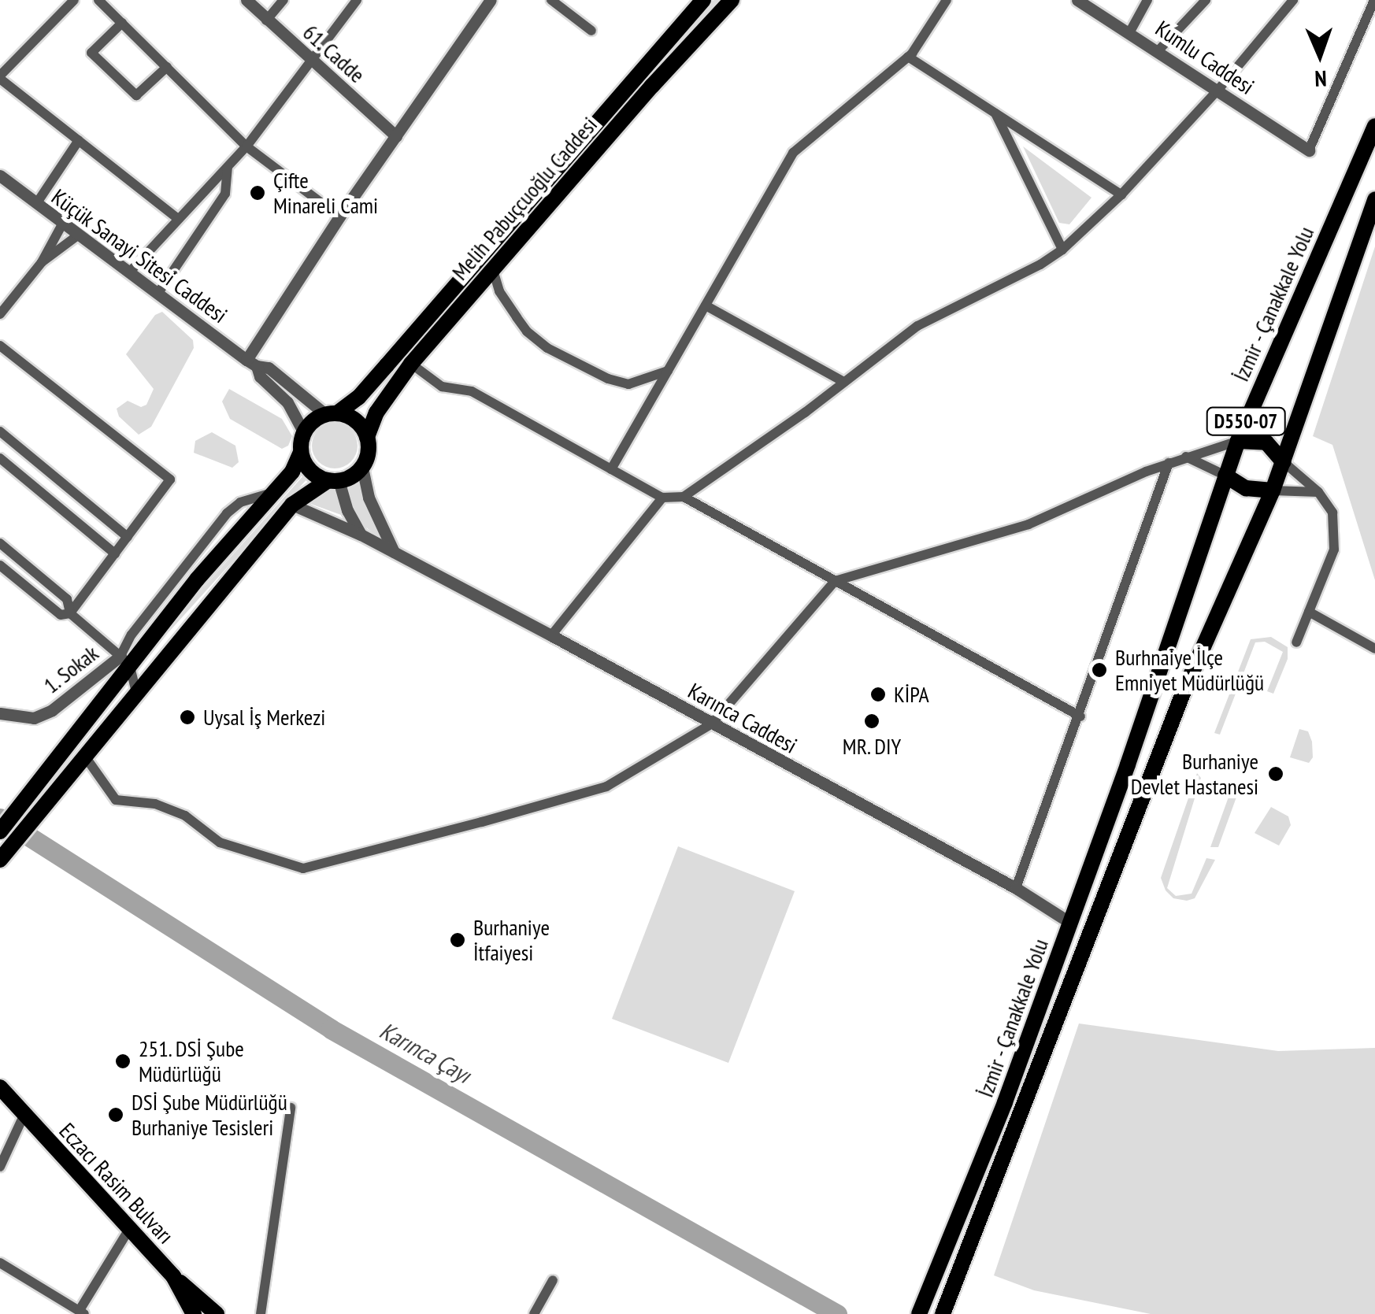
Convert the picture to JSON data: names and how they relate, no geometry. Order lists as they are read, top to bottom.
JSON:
{
  "streets": {
    "main road": [
      "Melih Pabuçcuoğlu Caddesi",
      "İzmir - Çanakkale Yolu",
      "D550-07",
      "Eczacı Rasim Bulvarı"
    ],
    "street": [
      "61. Cadde",
      "Kumlu Caddesi",
      "Küçük Sanayi Sitesi Caddesi",
      "1. Sokak",
      "Karınca Caddesi"
    ]
  },
  "crossings": [
    ["Melih Pabuçcuoğlu Caddesi", "Küçük Sanayi Sitesi Caddesi"],
    ["İzmir - Çanakkale Yolu", "D550-07"],
    ["İzmir - Çanakkale Yolu", "Karınca Caddesi"]
  ],
  "water": ["Karınca Çayı"],
  "places": [
    "Çifte Minareli Cami",
    "Burhnaiye İlçe Emniyet Müdürlüğü",
    "KİPA",
    "Uysal İş Merkezi",
    "MR. DIY",
    "Burhaniye Devlet Hastanesi",
    "Burhaniye İtfaiyesi",
    "251. DSİ Şube Müdürlüğü",
    "DSİ Şube Müdürlüğü Burhaniye Tesisleri"
  ],
  "north": "bottom"
}
